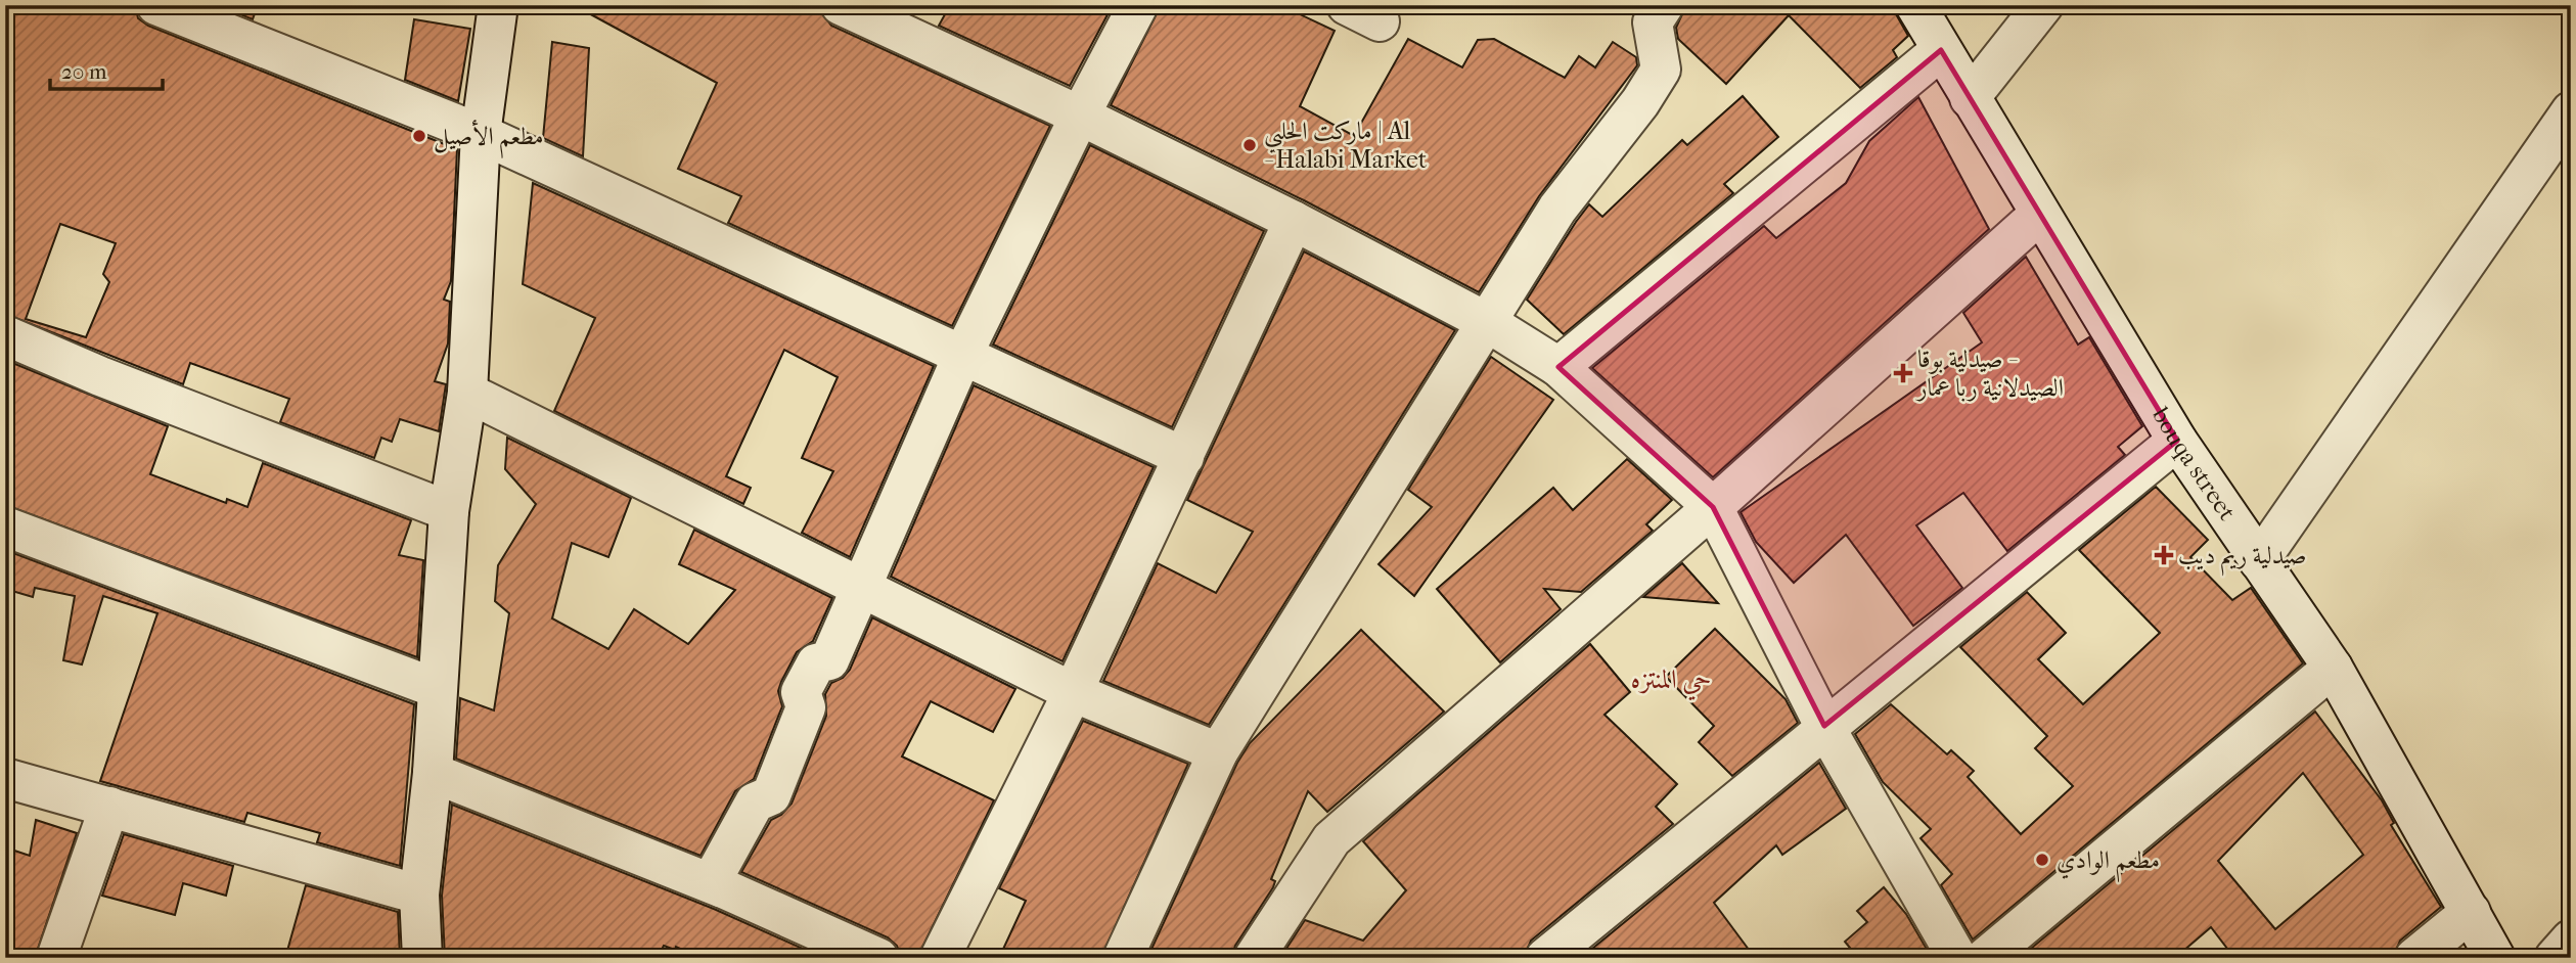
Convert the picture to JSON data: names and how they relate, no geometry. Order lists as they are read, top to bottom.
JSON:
{
  "streets": {
    "street": ["bouqa street"]
  },
  "districts": ["حي المنتزه"],
  "places": {
    "other": ["مطعم الأصيل", "ماركت الحلبي | Al - Halabi Market", "مطعم الوادي"],
    "health": ["صيدلية بوقا - الصيدلانية ربا عمار", "صيدلية ريم ديب"]
  },
  "scale_bar": "20 m"
}
